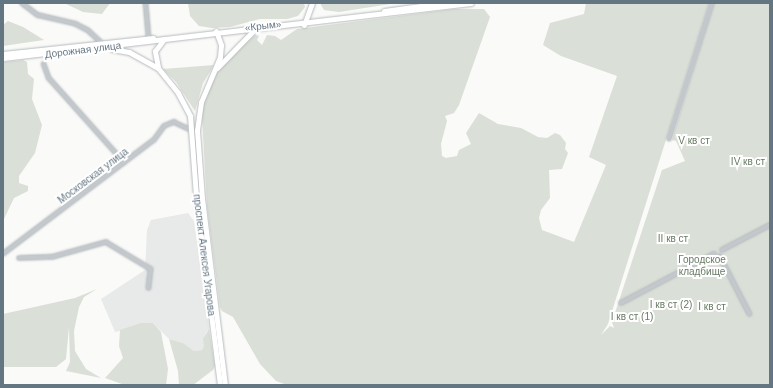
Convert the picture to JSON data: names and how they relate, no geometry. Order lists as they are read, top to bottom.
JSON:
{
  "streets": {
    "main road": ["«Крым»", "Дорожная улица", "проспект Алексея Угарова"],
    "street": ["Московская улица"]
  },
  "crossings": [
    ["«Крым»", "Дорожная улица"],
    ["«Крым»", "проспект Алексея Угарова"],
    ["Московская улица", "проспект Алексея Угарова"]
  ],
  "parks": [
    "V кв ст",
    "IV кв ст",
    "II кв ст",
    "Городское кладбище",
    "I кв ст (2)",
    "I кв ст",
    "I кв ст (1)"
  ]
}
